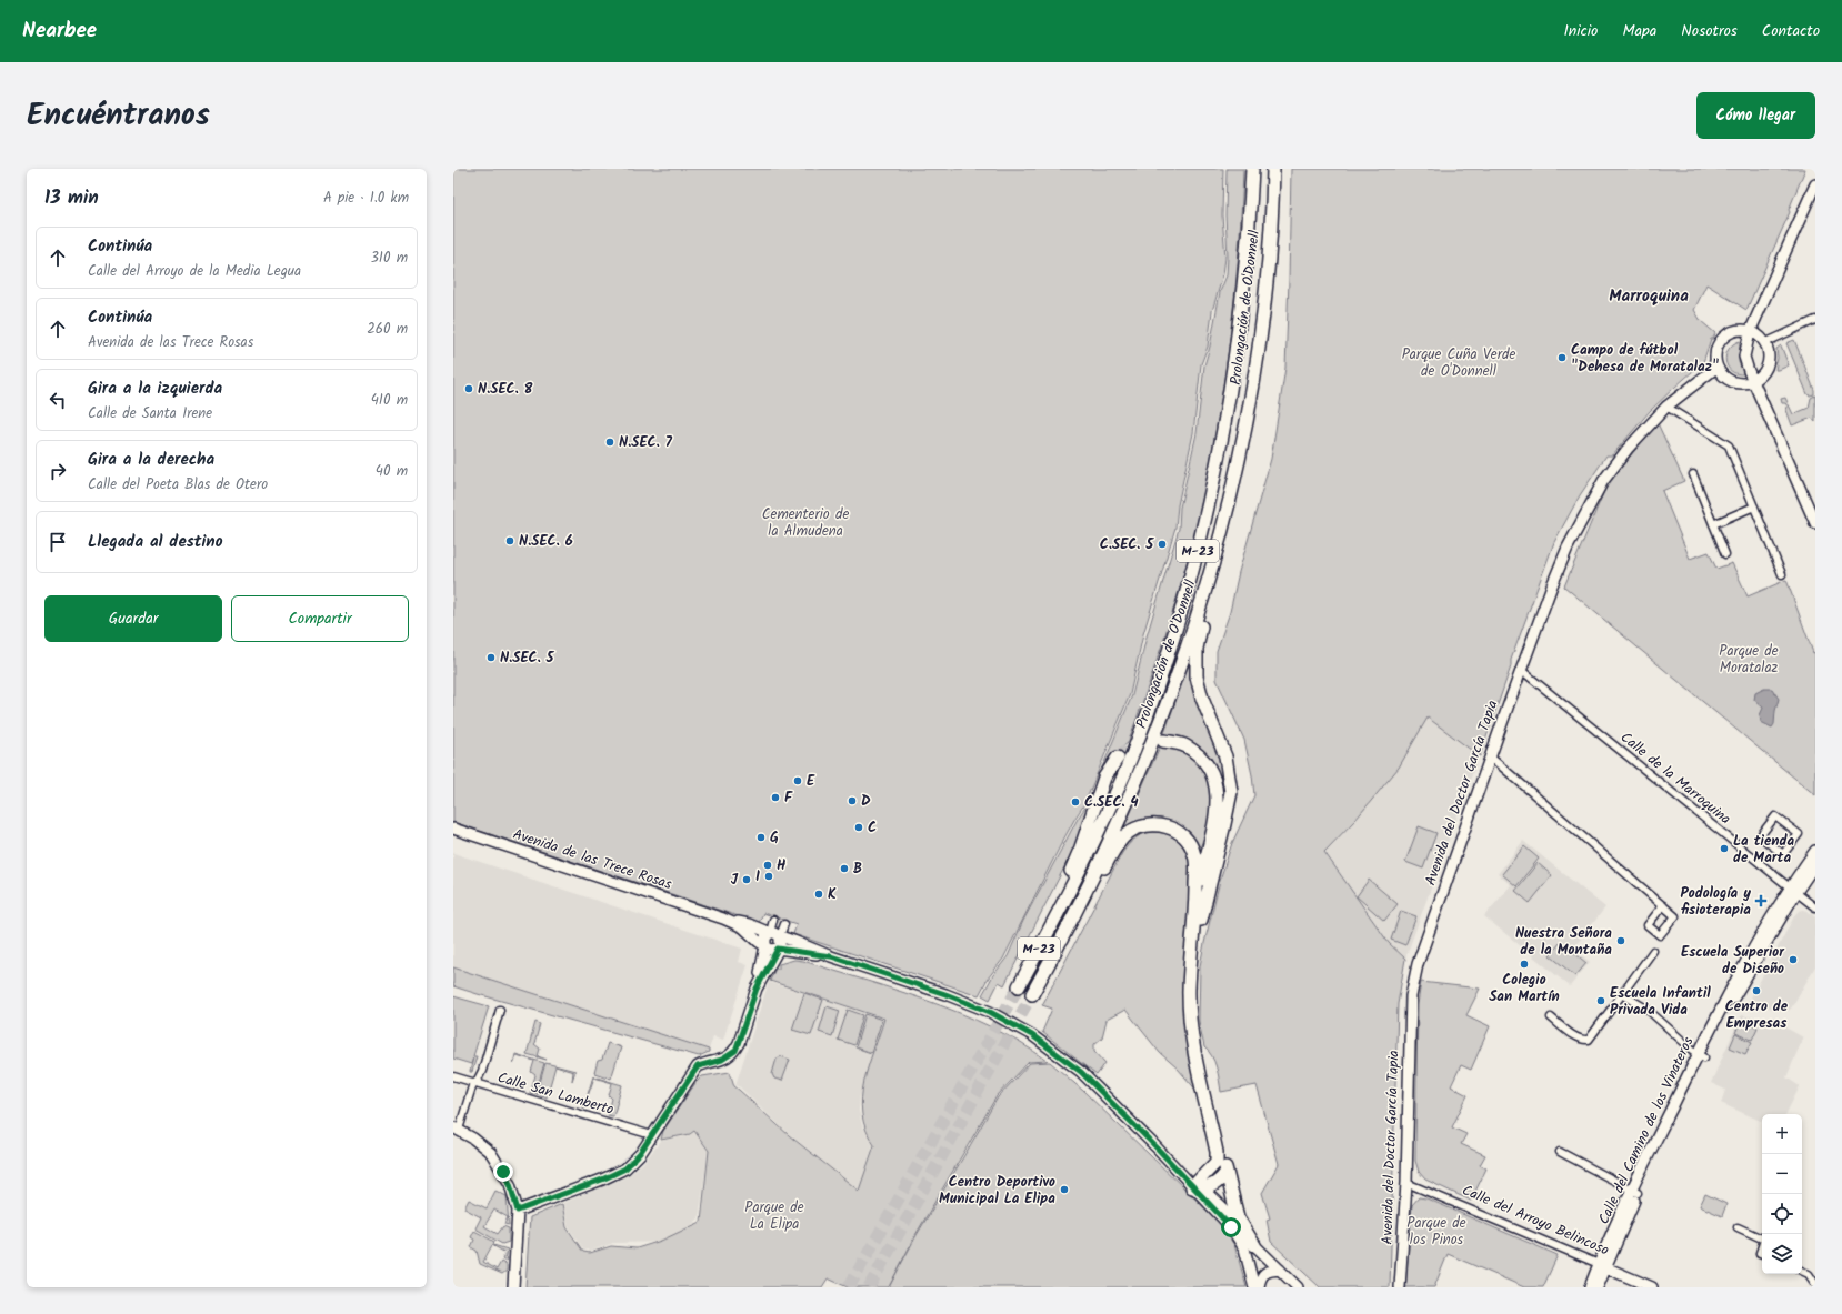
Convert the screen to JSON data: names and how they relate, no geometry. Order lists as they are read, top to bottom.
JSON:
{
  "streets": {
    "highway": ["Prolongación de O'Donnell", "M-23"],
    "street": [
      "Calle de la Marroquina",
      "Avenida del Doctor García Tapia",
      "Avenida de las Trece Rosas",
      "Calle San Lamberto",
      "Calle del Camino de los Vinateros",
      "Calle del Arroyo Belincoso"
    ]
  },
  "crossings": [
    ["Calle de la Marroquina", "Avenida del Doctor García Tapia"],
    ["Calle de la Marroquina", "Calle del Camino de los Vinateros"],
    ["Avenida del Doctor García Tapia", "Calle del Arroyo Belincoso"],
    ["Calle del Camino de los Vinateros", "Calle del Arroyo Belincoso"]
  ],
  "districts": ["Marroquina"],
  "parks": [
    "Parque Cuña Verde de O'Donnell",
    "Cementerio de la Almudena",
    "Parque de Moratalaz",
    "Parque de La Elipa",
    "Parque de los Pinos"
  ],
  "places": {
    "other": [
      "Campo de fútbol \"Dehesa de Moratalaz\"",
      "N.SEC. 8",
      "N.SEC. 7",
      "N.SEC. 6",
      "C.SEC. 5",
      "N.SEC. 5",
      "E",
      "F",
      "D",
      "C.SEC. 4",
      "C",
      "G",
      "La tienda de Marta",
      "H",
      "B",
      "I",
      "J",
      "K",
      "Nuestra Señora de la Montaña",
      "Escuela Superior de Diseño",
      "Colegio San Martín",
      "Centro de Empresas",
      "Escuela Infantil Privada Vida",
      "Centro Deportivo Municipal La Elipa"
    ],
    "health": ["Podología y fisioterapia"]
  },
  "page": {
    "header": "Nearbee",
    "nav": [
      "Inicio",
      "Mapa",
      "Nosotros",
      "Contacto"
    ],
    "title": "Encuéntranos",
    "buttons": [
      "Cómo llegar",
      ["Guardar", "Compartir"]
    ],
    "heading": ["13 min", "A pie · 1.0 km"],
    "list": [
      ["Continúa", "Calle del Arroyo de la Media Legua", "310 m"],
      ["Continúa", "Avenida de las Trece Rosas", "260 m"],
      ["Gira a la izquierda", "Calle de Santa Irene", "410 m"],
      ["Gira a la derecha", "Calle del Poeta Blas de Otero", "40 m"],
      "Llegada al destino"
    ],
    "map_buttons": ["+", "−"]
  }
}
